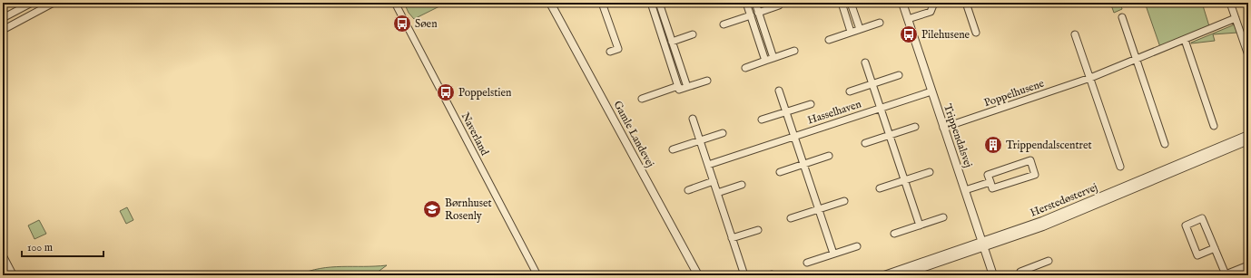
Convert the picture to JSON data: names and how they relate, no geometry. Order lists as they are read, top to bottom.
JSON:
{
  "streets": {
    "street": [
      "Poppelhusene",
      "Hasselhaven",
      "Naverland",
      "Gamle Landevej",
      "Trippendalsvej",
      "Herstedøstervej"
    ]
  },
  "crossings": [
    ["Poppelhusene", "Trippendalsvej"],
    ["Hasselhaven", "Trippendalsvej"],
    ["Trippendalsvej", "Herstedøstervej"]
  ],
  "places": {
    "bus stop": ["Søen", "Pilehusene", "Poppelstien"],
    "building": ["Trippendalscentret"],
    "school or university": ["Børnhuset Rosenly"]
  },
  "scale_bar": "100 m"
}
